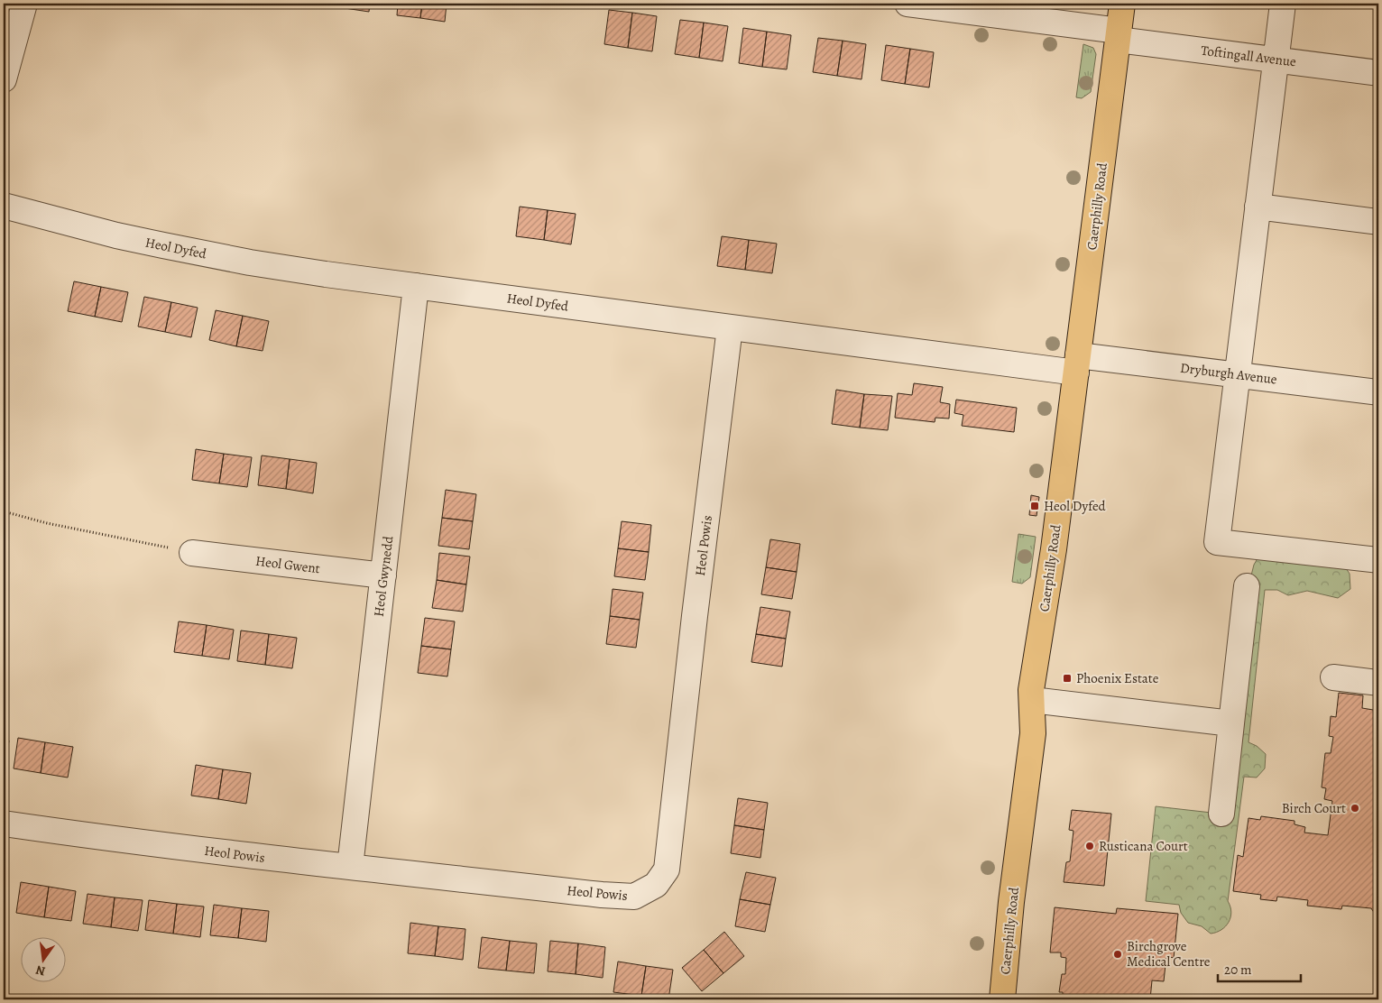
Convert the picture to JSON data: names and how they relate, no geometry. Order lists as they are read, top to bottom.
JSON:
{
  "streets": {
    "main road": ["Caerphilly Road"],
    "street": [
      "Toftingall Avenue",
      "Heol Dyfed",
      "Dryburgh Avenue",
      "Heol Powis",
      "Heol Gwent",
      "Heol Gwynedd"
    ]
  },
  "crossings": [
    ["Toftingall Avenue", "Caerphilly Road"],
    ["Caerphilly Road", "Heol Dyfed"],
    ["Caerphilly Road", "Dryburgh Avenue"],
    ["Heol Dyfed", "Dryburgh Avenue"],
    ["Heol Dyfed", "Heol Powis"],
    ["Heol Dyfed", "Heol Gwynedd"],
    ["Heol Powis", "Heol Gwynedd"],
    ["Heol Gwent", "Heol Gwynedd"]
  ],
  "places": {
    "transit": ["Heol Dyfed", "Phoenix Estate"],
    "other": ["Birch Court", "Rusticana Court", "Birchgrove Medical Centre"]
  },
  "scale_bar": "20 m",
  "north": "bottom"
}
